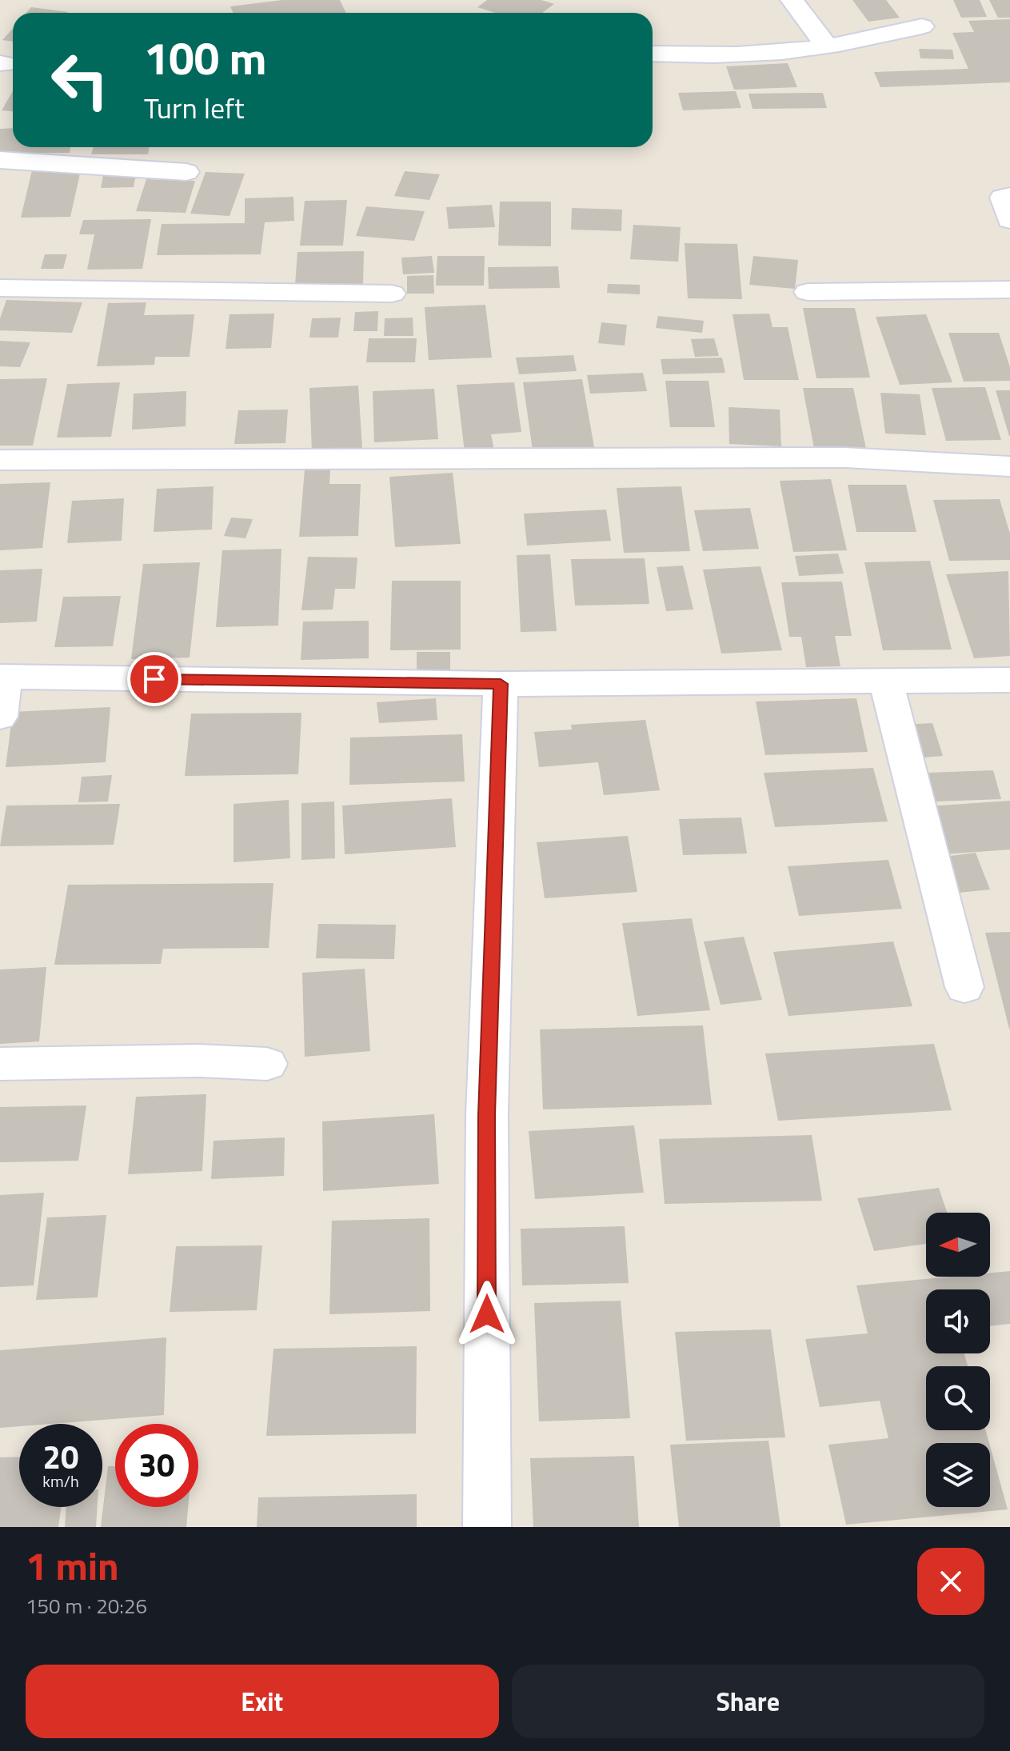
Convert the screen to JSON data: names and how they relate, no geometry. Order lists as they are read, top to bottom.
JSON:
{
  "north": "left",
  "page": {
    "turn": ["100 m", "Turn left"],
    "speed": "20 km/h",
    "limit": "30",
    "heading": ["1 min", "150 m · 20:26"],
    "buttons": ["Exit", "Share"]
  }
}
